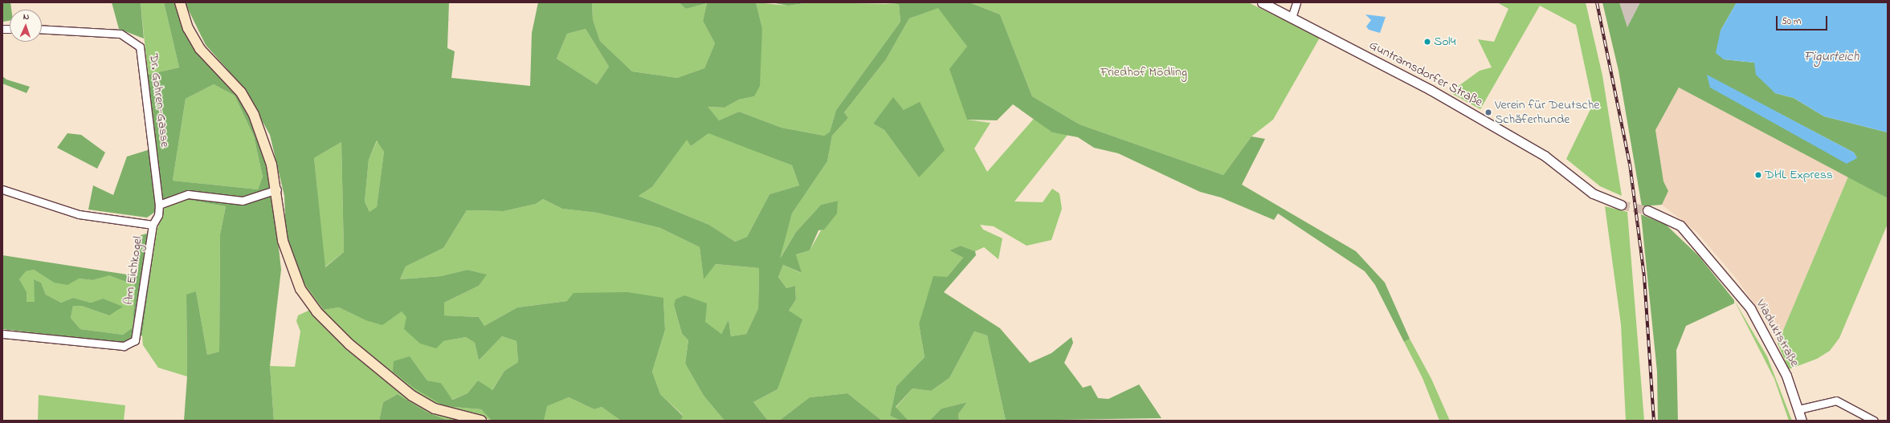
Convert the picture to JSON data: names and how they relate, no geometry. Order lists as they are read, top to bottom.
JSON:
{
  "streets": {
    "street": [
      "Guntramsdorfer Straße",
      "Dr. Gohren-Gasse",
      "Am Eichkogel",
      "Viaduktstraße"
    ]
  },
  "crossings": [
    ["Dr. Gohren-Gasse", "Am Eichkogel"]
  ],
  "water": ["Figurteich"],
  "parks": ["Friedhof Mödling"],
  "places": ["Sol4", "Verein für Deutsche Schäferhunde", "DHL Express"],
  "scale_bar": "50 m",
  "north": "top"
}
